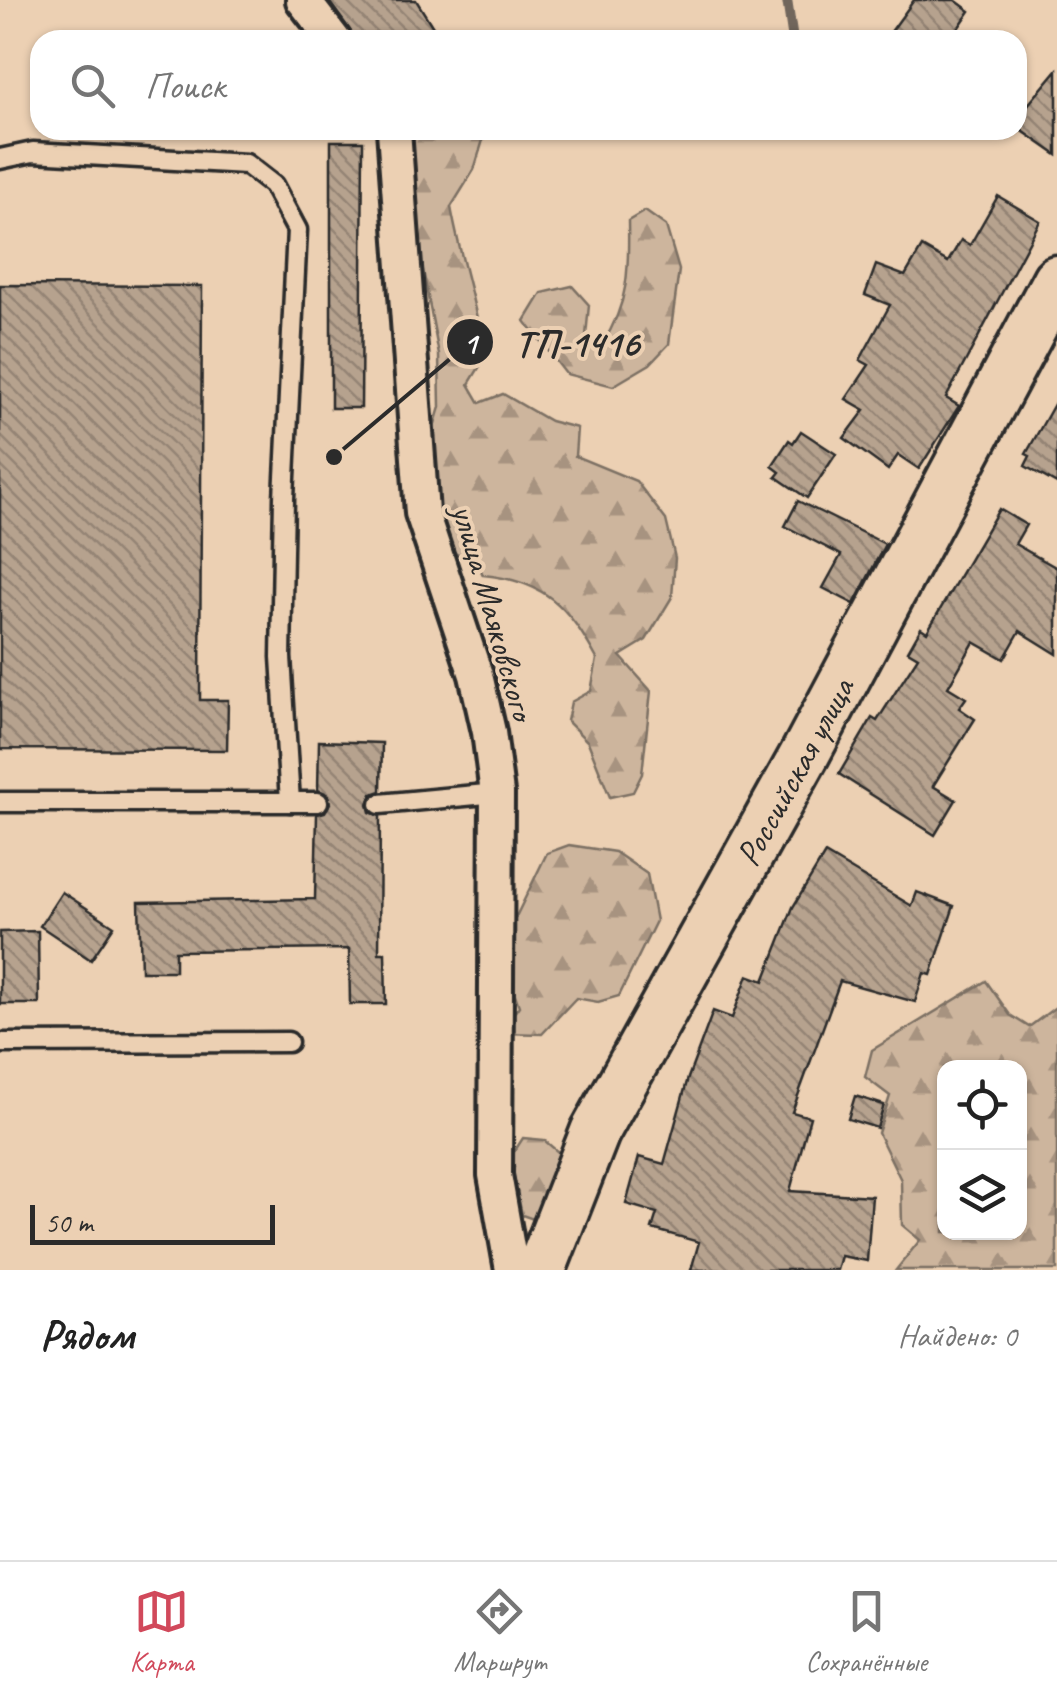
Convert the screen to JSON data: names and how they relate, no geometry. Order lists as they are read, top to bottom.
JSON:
{
  "streets": {
    "street": ["улица Маяковского", "Российская улица"]
  },
  "places": ["ТП-1416"],
  "scale_bar": "50 m",
  "page": {
    "search": "Поиск",
    "scale": "50 m",
    "heading": ["Рядом", "Найдено: 0"],
    "nav": ["Карта", "Маршрут", "Сохранённые"]
  }
}
